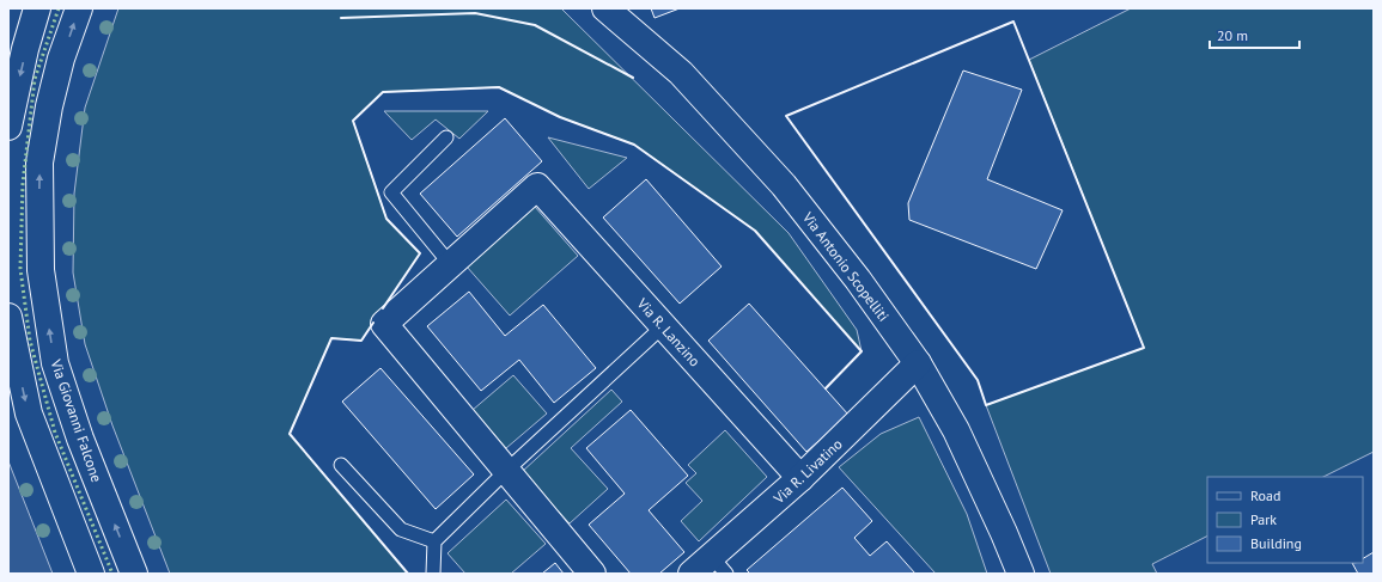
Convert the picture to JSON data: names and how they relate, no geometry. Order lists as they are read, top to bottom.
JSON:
{
  "streets": {
    "street": [
      "Via Antonio Scopelliti",
      "Via R. Lanzino",
      "Via Giovanni Falcone",
      "Via R. Livatino"
    ]
  },
  "crossings": [
    ["Via Antonio Scopelliti", "Via R. Livatino"],
    ["Via R. Lanzino", "Via R. Livatino"]
  ],
  "legend": ["Road", "Park", "Building"],
  "scale_bar": "20 m"
}
